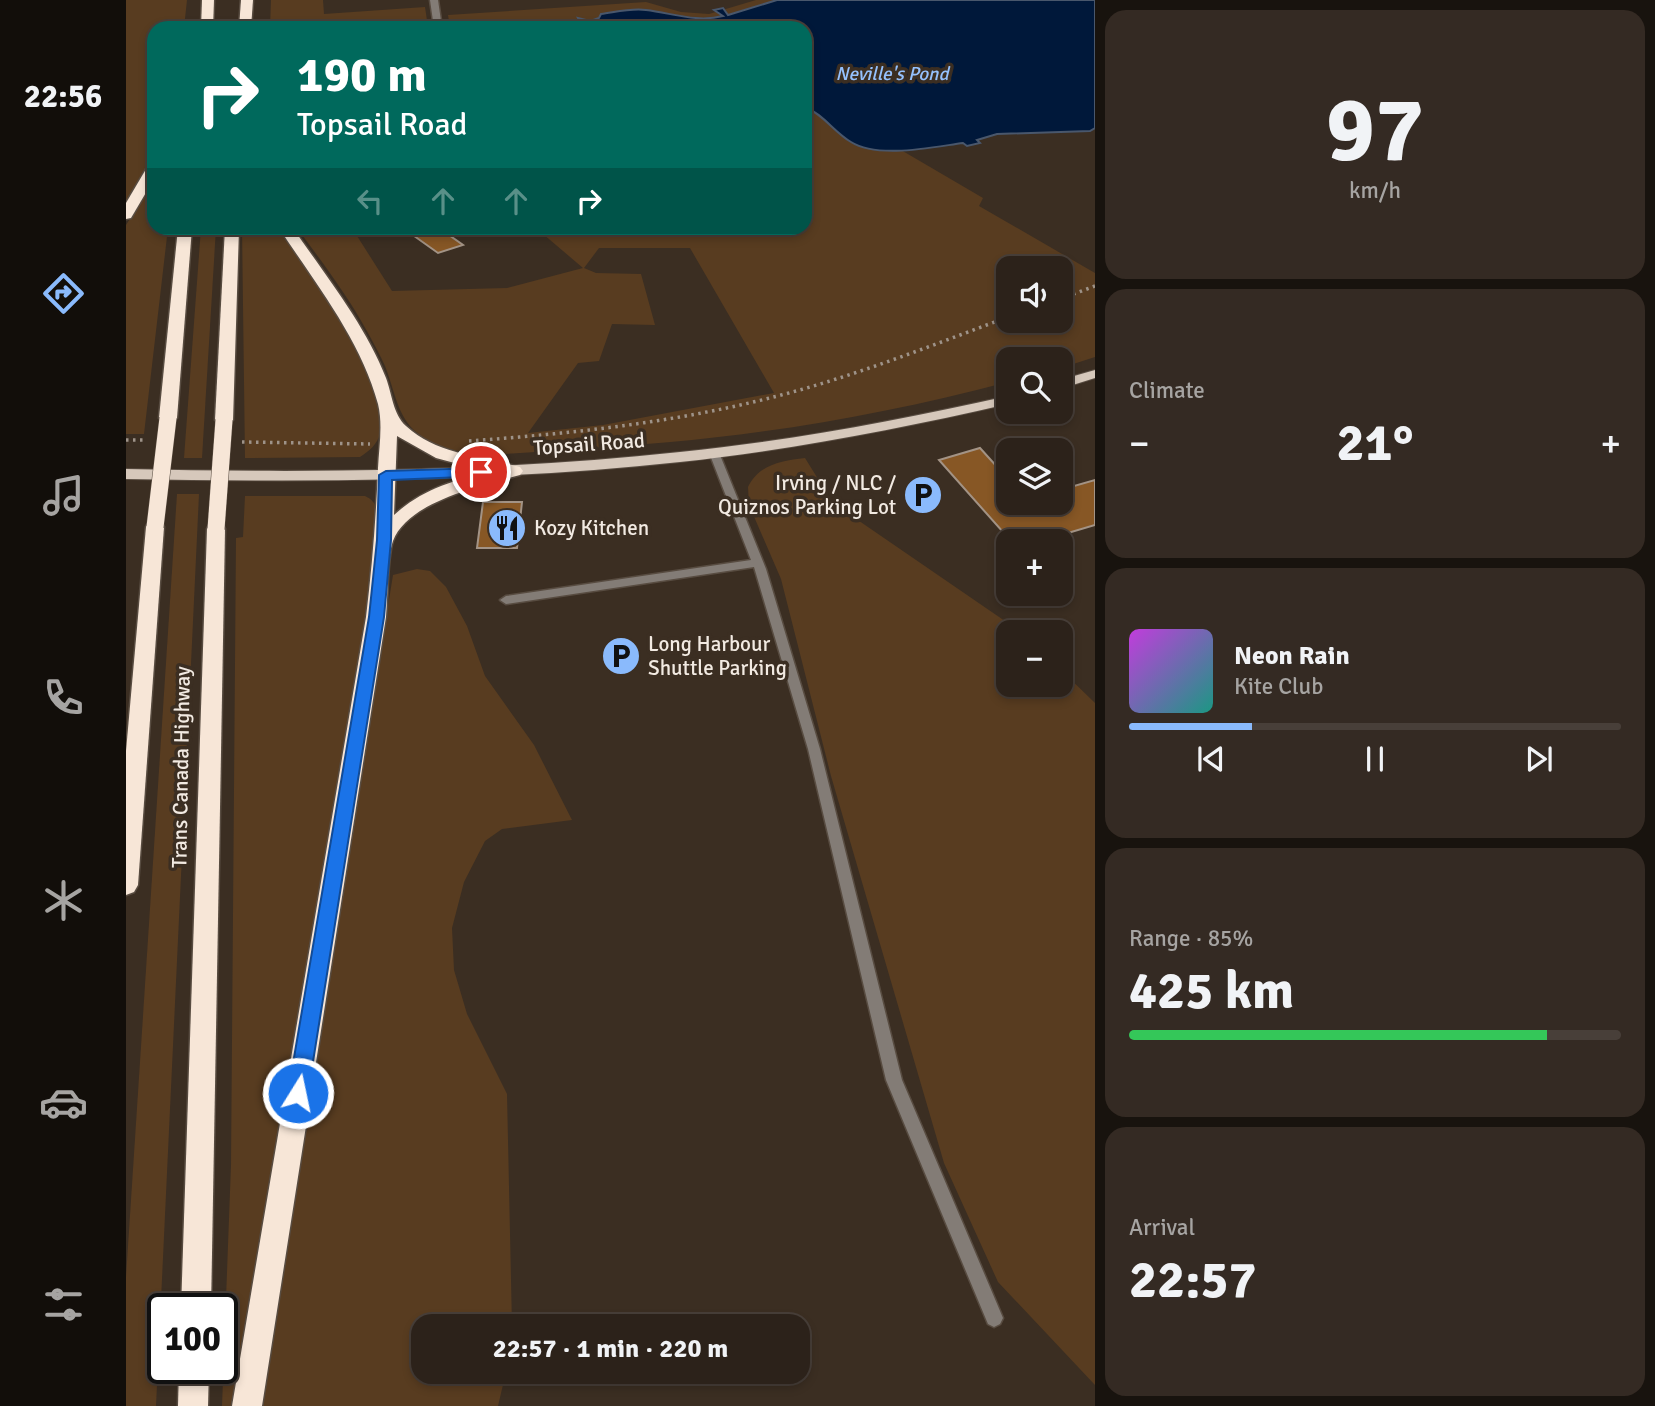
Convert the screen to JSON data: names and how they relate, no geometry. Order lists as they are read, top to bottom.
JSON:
{
  "streets": {
    "highway": ["Trans Canada Highway"],
    "main road": ["Topsail Road"]
  },
  "water": ["Neville's Pond"],
  "places": {
    "parking": ["Irving / NLC / Quiznos Parking Lot", "Long Harbour Shuttle Parking"],
    "restaurant": ["Kozy Kitchen"]
  },
  "page": {
    "tabs": "22:56",
    "tile": [
      ["97", "km/h"],
      "Climate",
      ["Range · 85%", "425 km"],
      ["Arrival", "22:57"]
    ],
    "turn": ["190 m", "Topsail Road"],
    "map_buttons": ["+", "−"],
    "heat": ["−", "21°", "+"],
    "song": ["Neon Rain", "Kite Club"],
    "limit": "100",
    "trip": "22:57 · 1 min · 220 m"
  }
}
